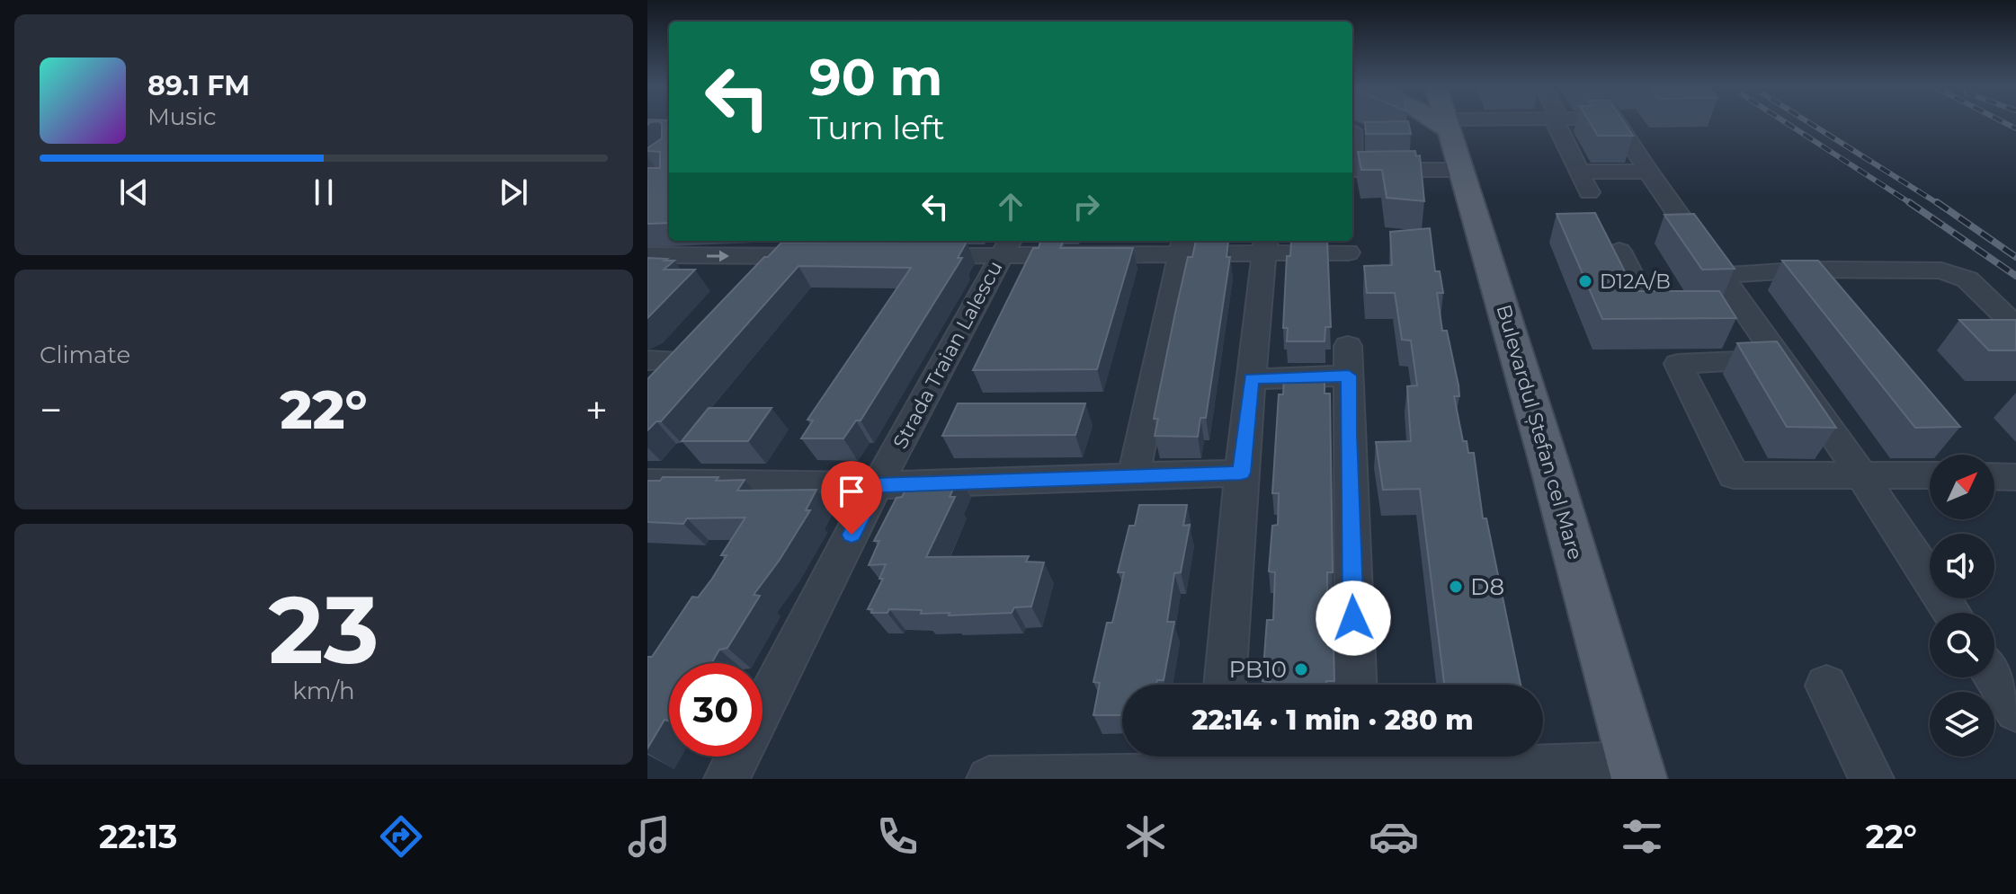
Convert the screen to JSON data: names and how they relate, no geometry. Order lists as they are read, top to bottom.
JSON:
{
  "streets": {
    "main road": ["Bulevardul Ștefan cel Mare"],
    "street": ["Strada Traian Lalescu"]
  },
  "places": ["D12A/B", "D8", "PB10"],
  "north": "top right",
  "page": {
    "turn": ["90 m", "Turn left"],
    "song": ["89.1 FM", "Music"],
    "tile": [
      "Climate",
      ["23", "km/h"]
    ],
    "heat": ["−", "22°", "+"],
    "limit": "30",
    "trip": "22:14 · 1 min · 280 m",
    "tabs": ["22:13", "22°"]
  }
}
